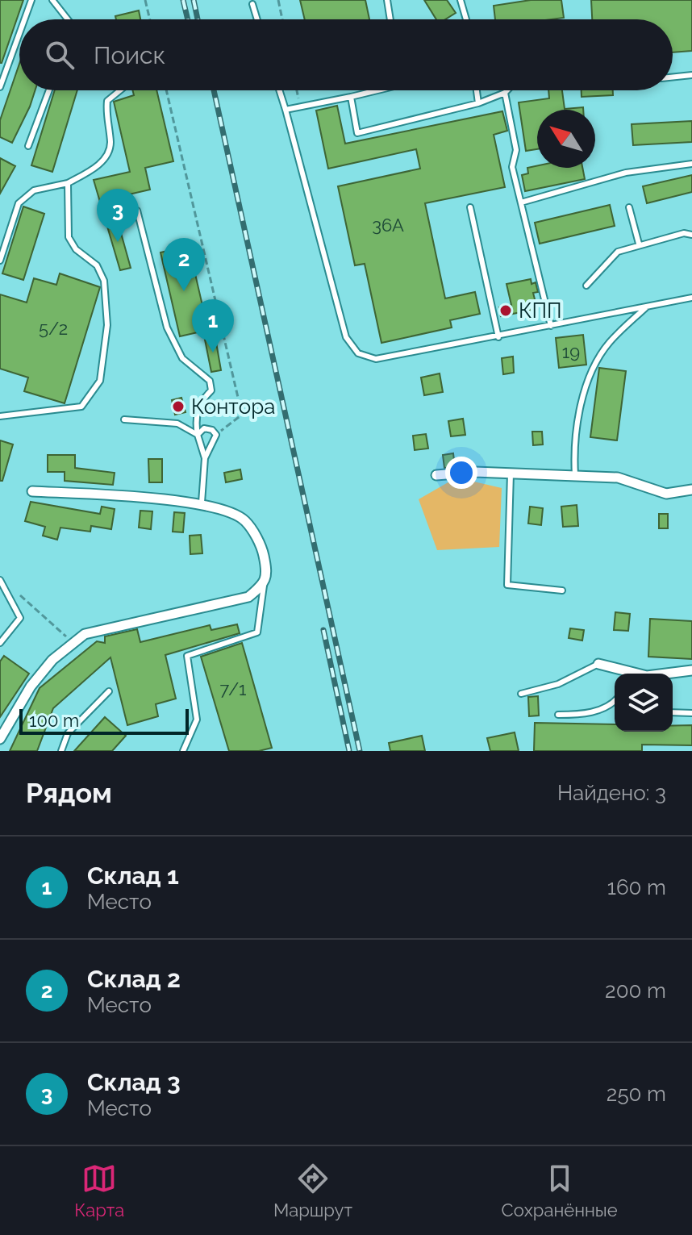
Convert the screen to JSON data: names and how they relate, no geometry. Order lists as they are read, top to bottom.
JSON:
{
  "places": ["КПП", "Контора"],
  "house_numbers": [
    "36А",
    "5/2",
    "19",
    "7/1"
  ],
  "scale_bar": "100 m",
  "north": "top left",
  "page": {
    "search": "Поиск",
    "pins": ["3", "2", "1"],
    "scale": "100 m",
    "heading": ["Рядом", "Найдено: 3"],
    "list": [
      {
        "mark": "1",
        "name": "Склад 1",
        "note": "Место",
        "value": "160 m"
      },
      {
        "mark": "2",
        "name": "Склад 2",
        "note": "Место",
        "value": "200 m"
      },
      {
        "mark": "3",
        "name": "Склад 3",
        "note": "Место",
        "value": "250 m"
      }
    ],
    "nav": ["Карта", "Маршрут", "Сохранённые"]
  }
}
